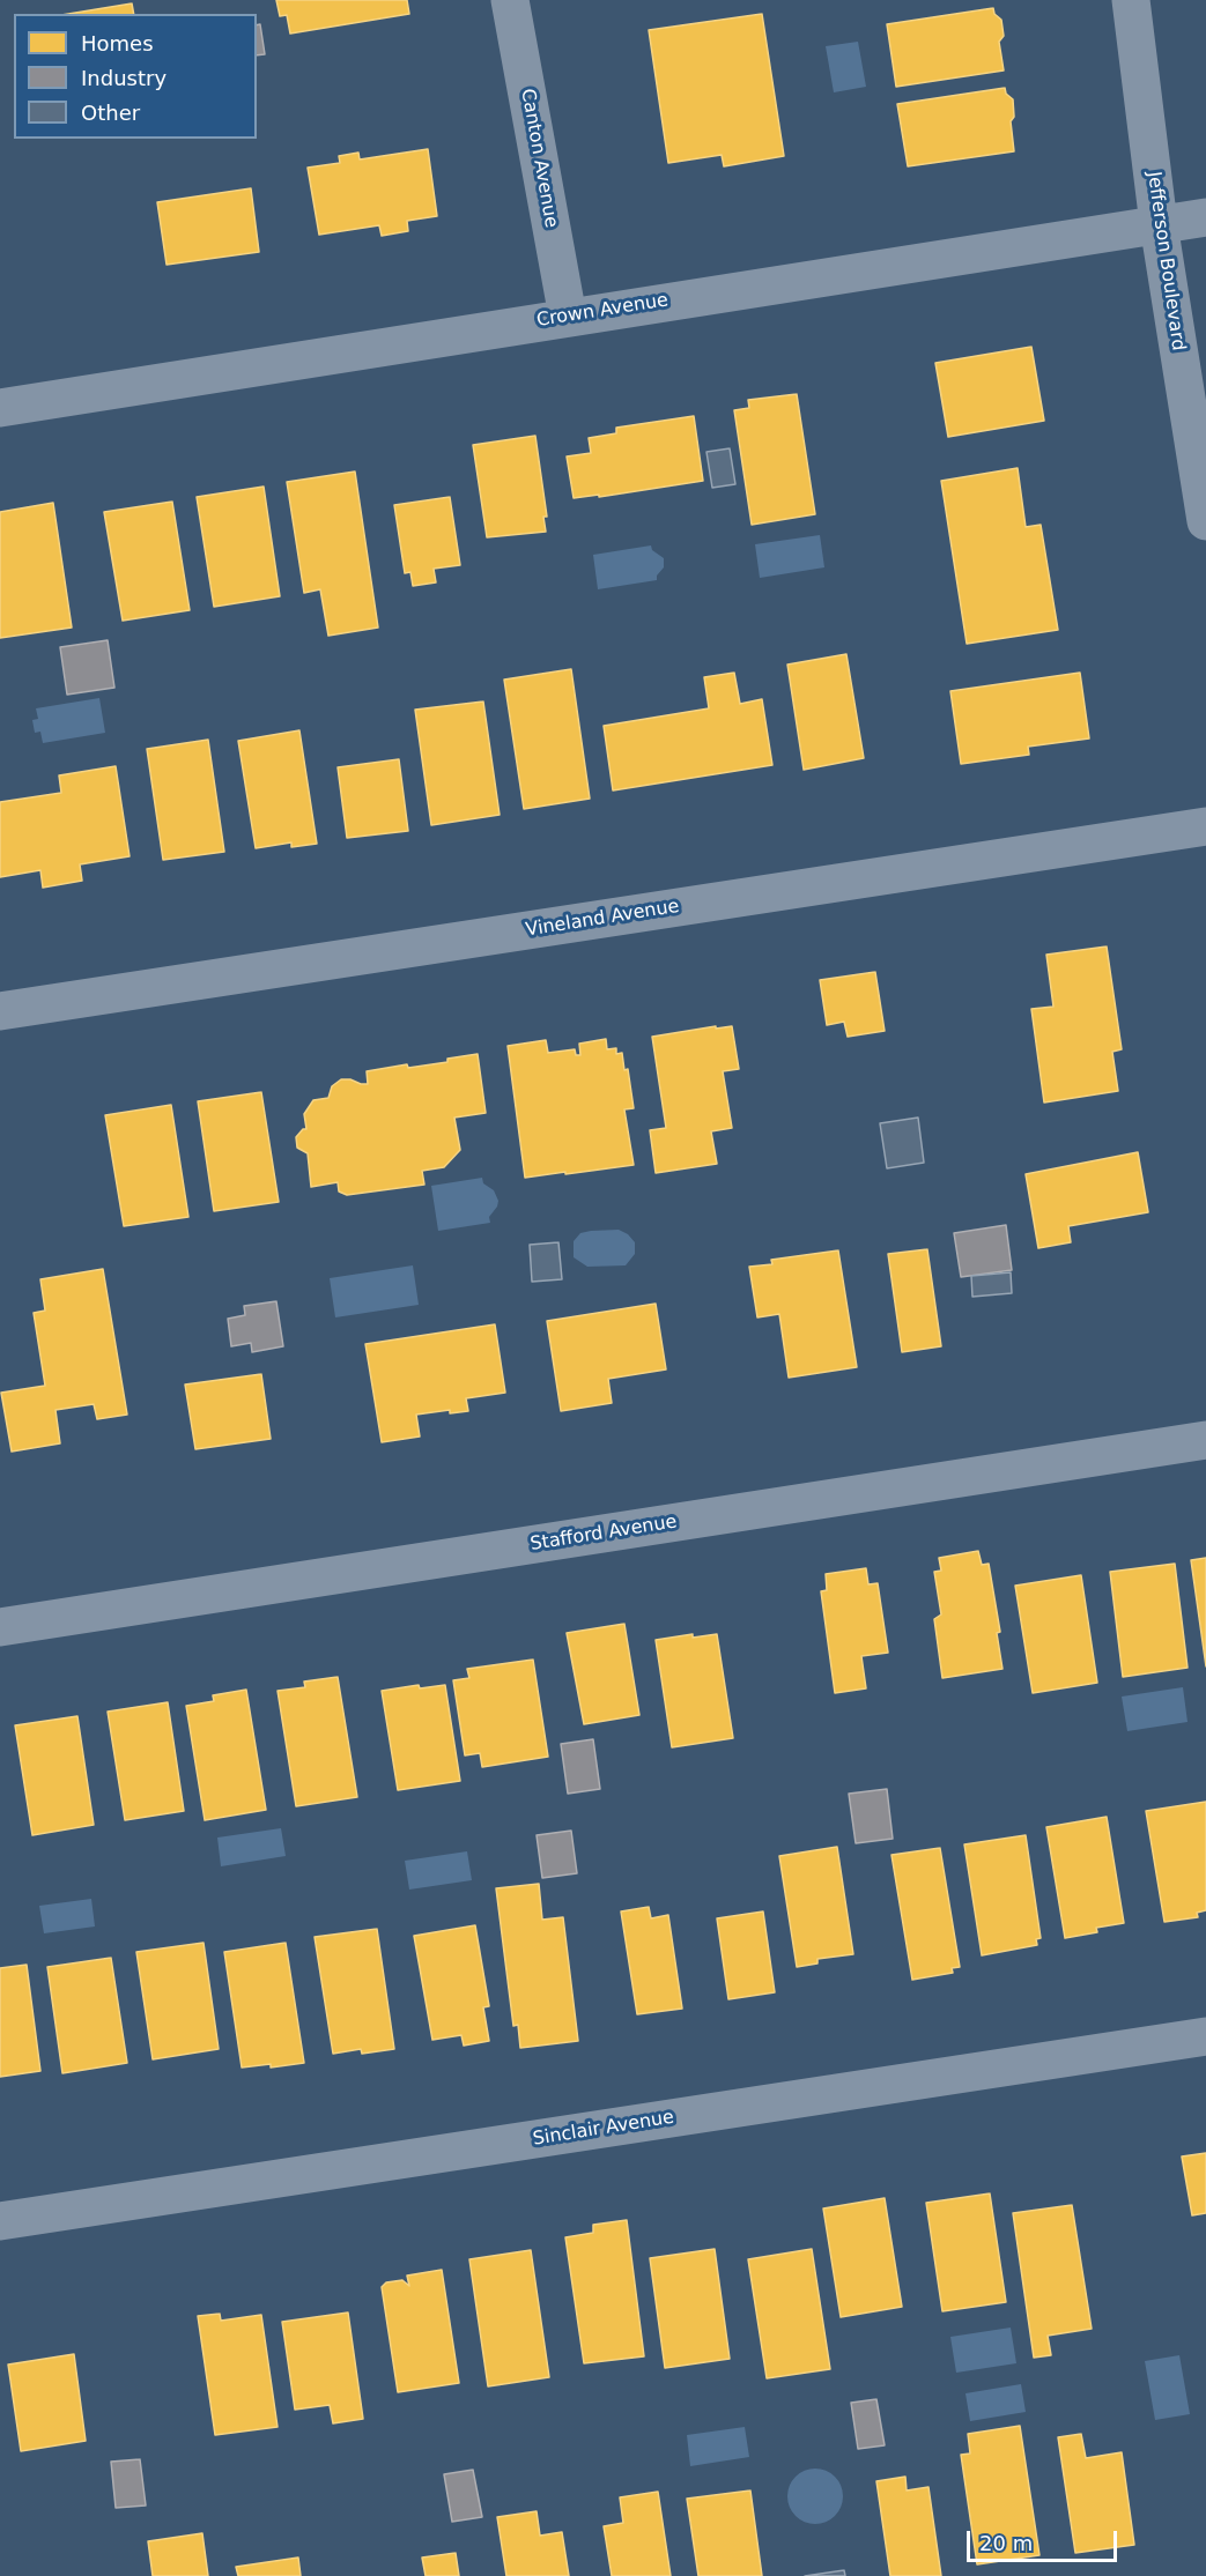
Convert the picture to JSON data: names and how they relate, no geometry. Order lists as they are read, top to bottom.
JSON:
{
  "streets": {
    "street": [
      "Canton Avenue",
      "Jefferson Boulevard",
      "Crown Avenue",
      "Vineland Avenue",
      "Stafford Avenue",
      "Sinclair Avenue"
    ]
  },
  "crossings": [
    ["Canton Avenue", "Crown Avenue"],
    ["Jefferson Boulevard", "Crown Avenue"]
  ],
  "legend": ["Homes", "Industry", "Other"],
  "scale_bar": "20 m"
}
